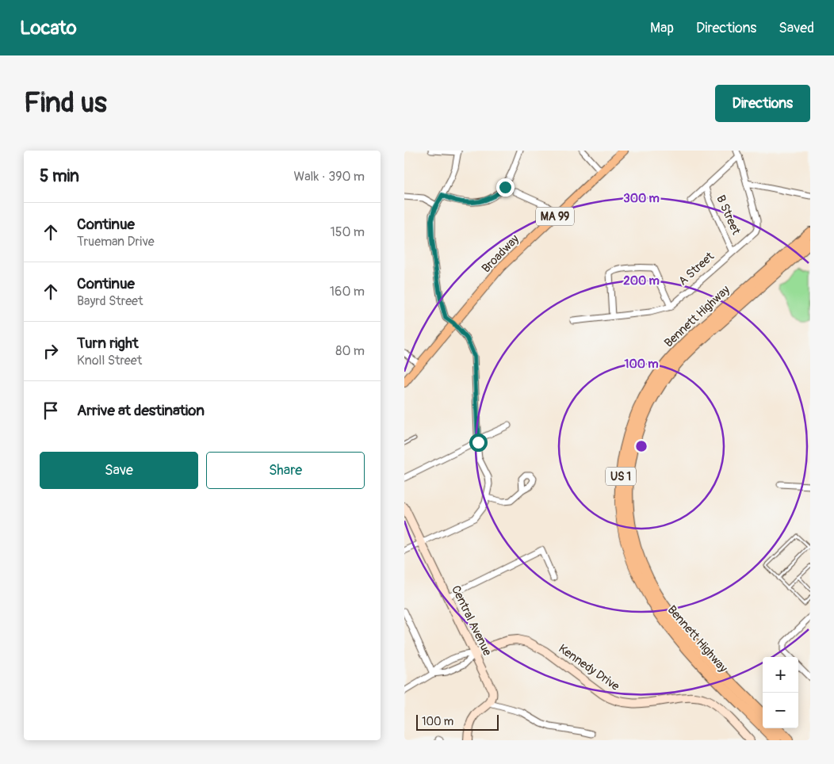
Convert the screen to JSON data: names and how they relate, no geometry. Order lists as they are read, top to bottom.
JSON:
{
  "streets": {
    "highway": ["Bennett Highway", "US 1"],
    "main road": ["MA 99", "Broadway"],
    "street": [
      "B Street",
      "A Street",
      "Central Avenue",
      "Kennedy Drive"
    ]
  },
  "crossings": [
    ["B Street", "A Street"],
    ["Central Avenue", "Kennedy Drive"]
  ],
  "scale_bar": "100 m",
  "page": {
    "header": "Locato",
    "nav": ["Map", "Directions", "Saved"],
    "buttons": [
      "Directions",
      ["Save", "Share"]
    ],
    "title": "Find us",
    "heading": ["5 min", "Walk · 390 m"],
    "list": [
      ["Continue", "Trueman Drive", "150 m"],
      ["Continue", "Bayrd Street", "160 m"],
      ["Turn right", "Knoll Street", "80 m"],
      "Arrive at destination"
    ],
    "map_buttons": ["+", "−"],
    "scale": "100 m"
  },
  "rings": ["300 m", "200 m", "100 m"]
}
